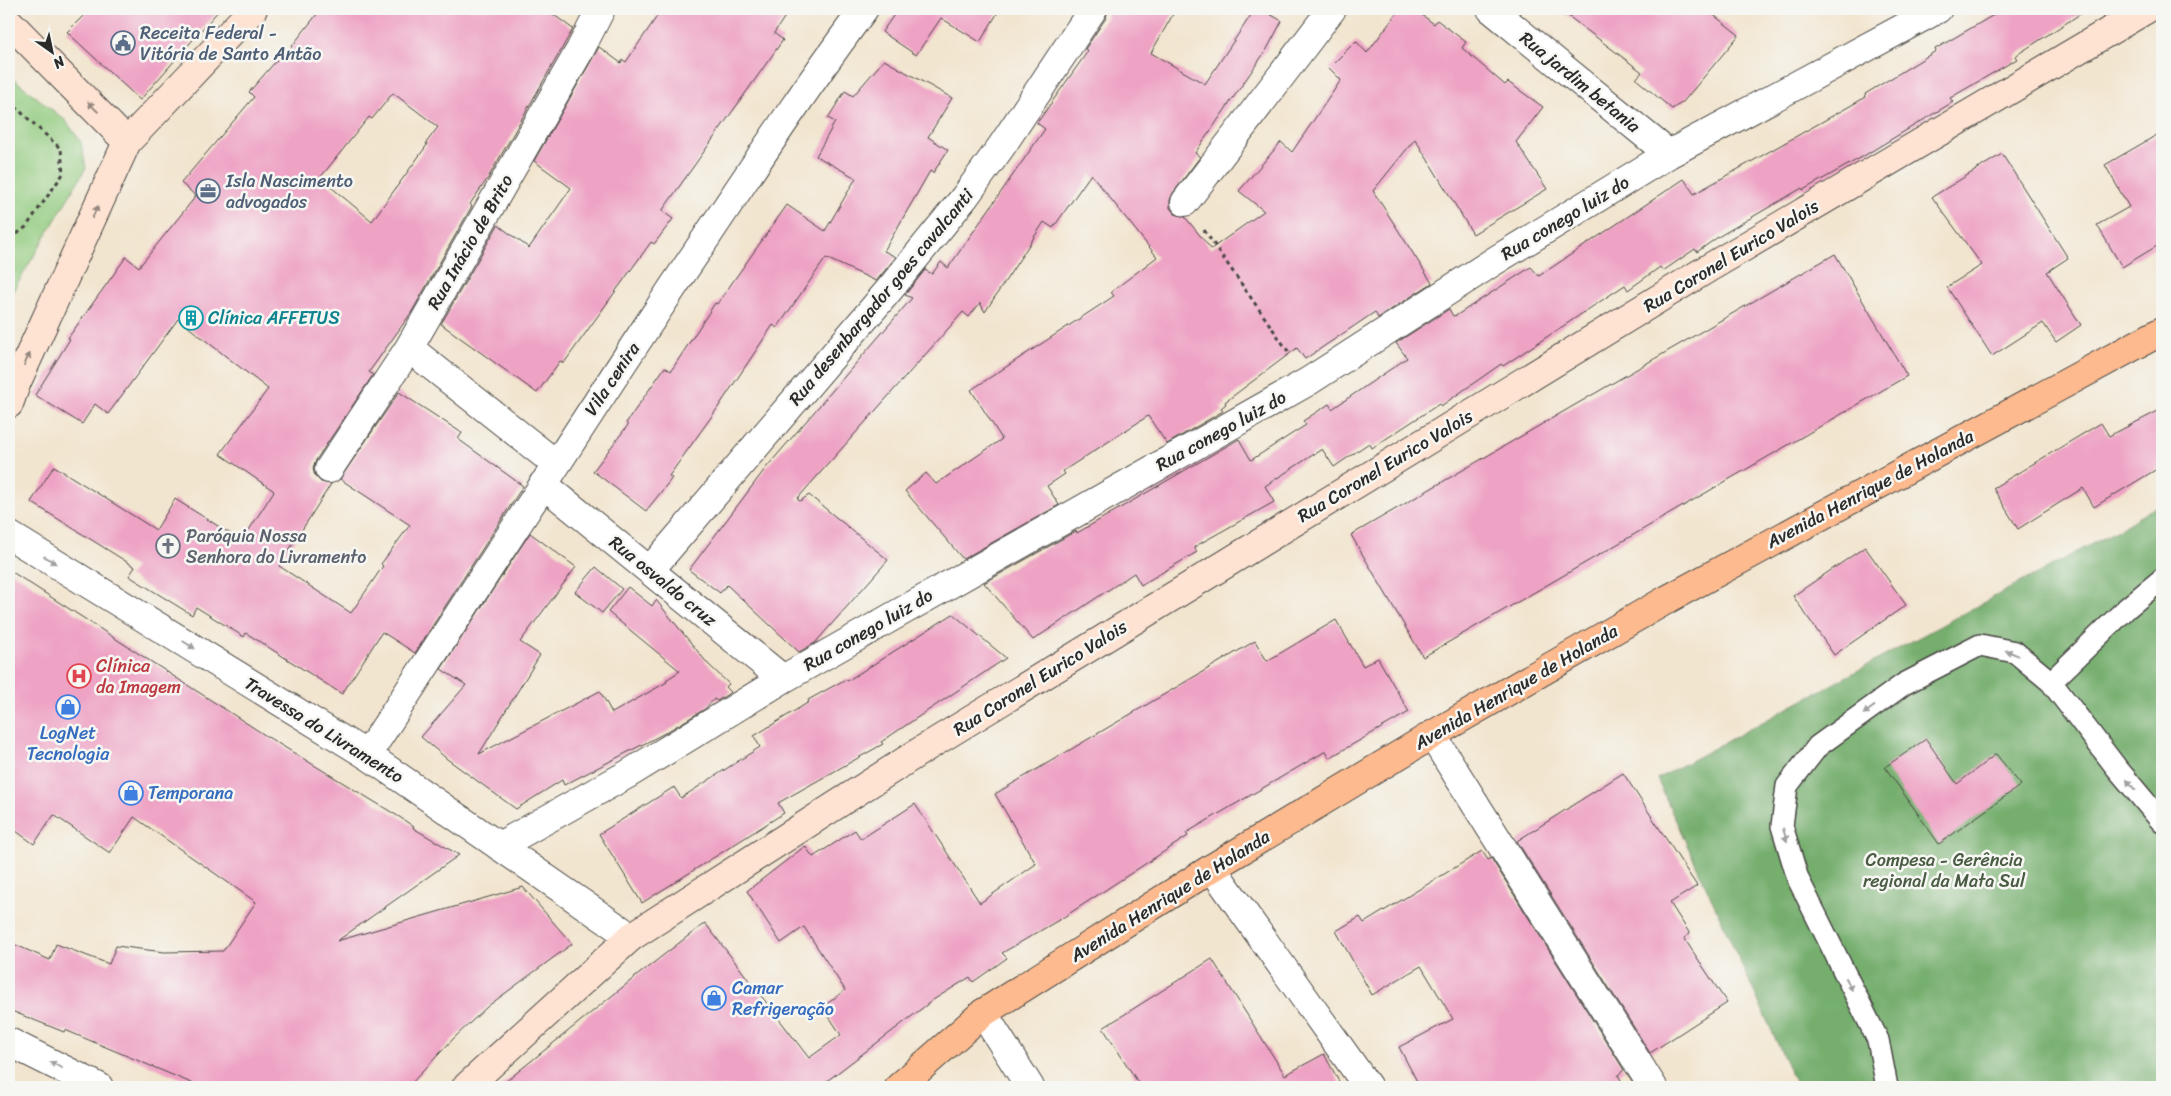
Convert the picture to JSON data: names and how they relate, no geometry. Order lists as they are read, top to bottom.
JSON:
{
  "streets": {
    "main road": ["Rua Coronel Eurico Valois", "Avenida Henrique de Holanda"],
    "street": [
      "Rua jardim betania",
      "Rua conego luiz do",
      "Rua Inácio de Brito",
      "Rua desenbargador goes cavalcanti",
      "Vila cenira",
      "Rua osvaldo cruz",
      "Travessa do Livramento"
    ]
  },
  "crossings": [
    ["Rua jardim betania", "Rua conego luiz do"],
    ["Rua conego luiz do", "Rua osvaldo cruz"],
    ["Rua conego luiz do", "Travessa do Livramento"],
    ["Rua Inácio de Brito", "Rua osvaldo cruz"],
    ["Rua Coronel Eurico Valois", "Travessa do Livramento"],
    ["Rua desenbargador goes cavalcanti", "Rua osvaldo cruz"],
    ["Vila cenira", "Rua osvaldo cruz"],
    ["Vila cenira", "Travessa do Livramento"]
  ],
  "one_way": ["Travessa do Livramento"],
  "parks": ["Compesa - Gerência regional da Mata Sul"],
  "places": {
    "public building": ["Receita Federal - Vitória de Santo Antão"],
    "office": ["Isla Nascimento advogados"],
    "building": ["Clínica AFFETUS"],
    "church": ["Paróquia Nossa Senhora do Livramento"],
    "hospital": ["Clínica da Imagem"],
    "shop": ["LogNet Tecnologia", "Temporana", "Camar Refrigeração"]
  },
  "north": "bottom right"
}
